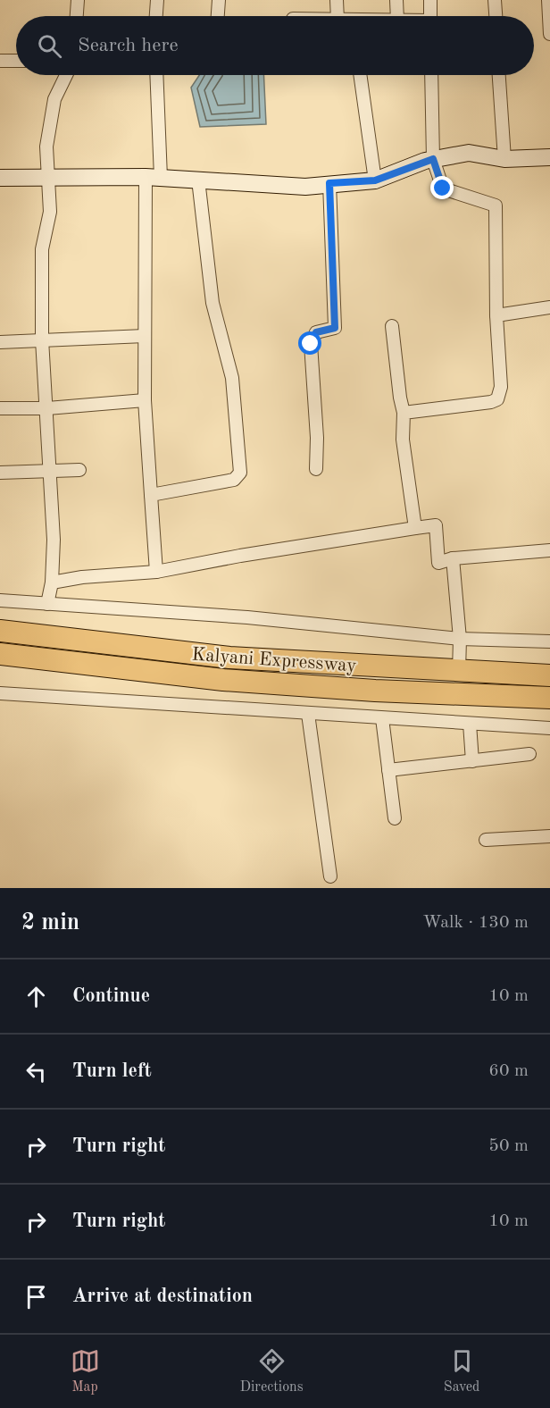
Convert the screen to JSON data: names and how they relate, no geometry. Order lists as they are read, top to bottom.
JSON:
{
  "streets": {
    "highway": ["Kalyani Expressway"]
  },
  "page": {
    "search": "Search here",
    "heading": ["2 min", "Walk · 130 m"],
    "list": [
      ["Continue", "10 m"],
      ["Turn left", "60 m"],
      ["Turn right", "50 m"],
      ["Turn right", "10 m"],
      "Arrive at destination"
    ],
    "nav": ["Map", "Directions", "Saved"]
  }
}
